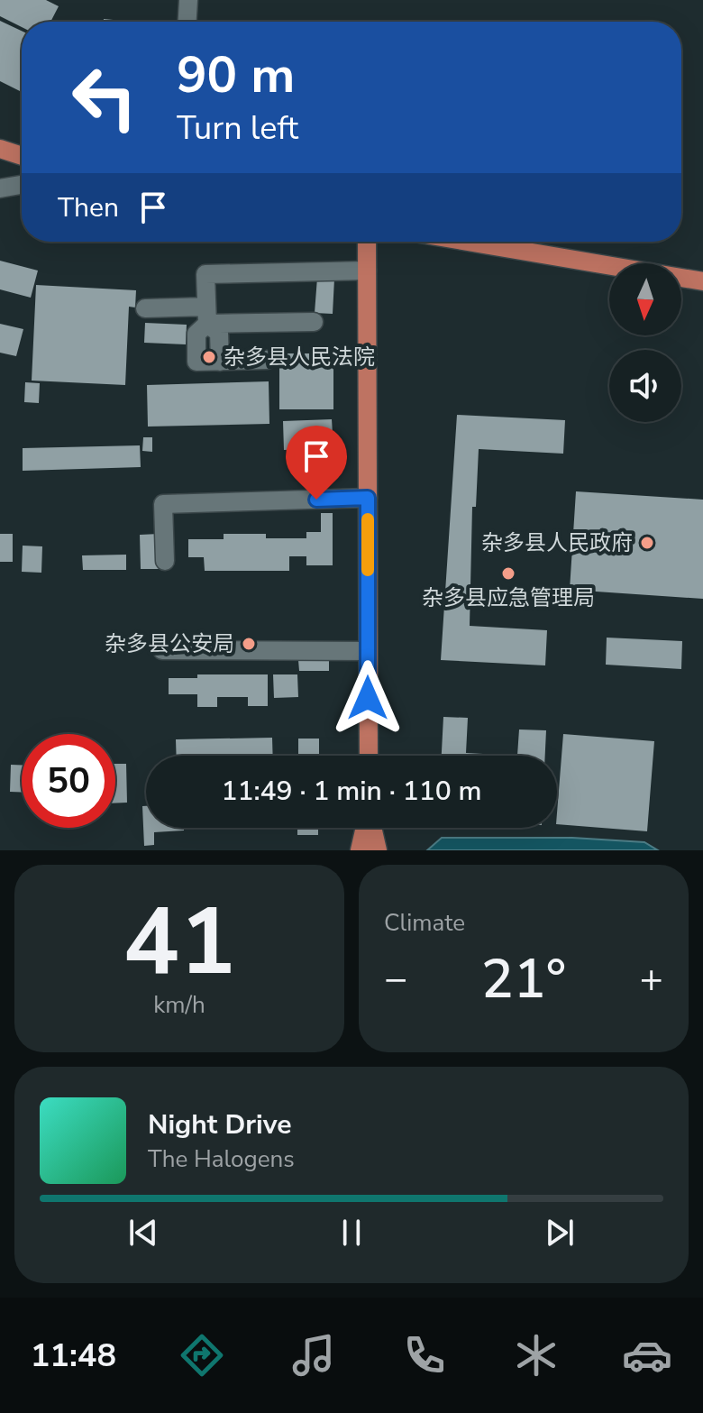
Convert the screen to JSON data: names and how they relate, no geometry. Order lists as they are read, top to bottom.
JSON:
{
  "places": [
    "杂多县人民法院",
    "杂多县人民政府",
    "杂多县应急管理局",
    "杂多县公安局"
  ],
  "north": "bottom",
  "page": {
    "turn": ["90 m", "Turn left"],
    "then": "Then",
    "limit": "50",
    "trip": "11:49 · 1 min · 110 m",
    "tile": [
      ["41", "km/h"],
      "Climate"
    ],
    "heat": ["−", "21°", "+"],
    "song": ["Night Drive", "The Halogens"],
    "tabs": "11:48"
  }
}
